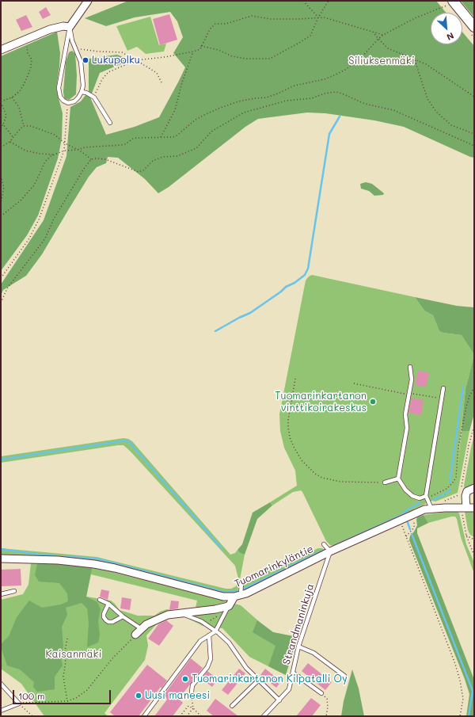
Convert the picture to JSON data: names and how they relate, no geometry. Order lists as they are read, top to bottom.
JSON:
{
  "streets": {
    "street": ["Tuomarinkyläntie"],
    "lane": ["Strandmaninkuja"]
  },
  "crossings": [
    ["Tuomarinkyläntie", "Strandmaninkuja"]
  ],
  "parks": ["Siliuksenmäki", "Kaisanmäki"],
  "places": [
    "Lukupolku",
    "Tuomarinkartanon vinttikoirakeskus",
    "Tuomarinkartanon Kilpatalli Oy",
    "Uusi maneesi"
  ],
  "scale_bar": "100 m",
  "north": "bottom right"
}
